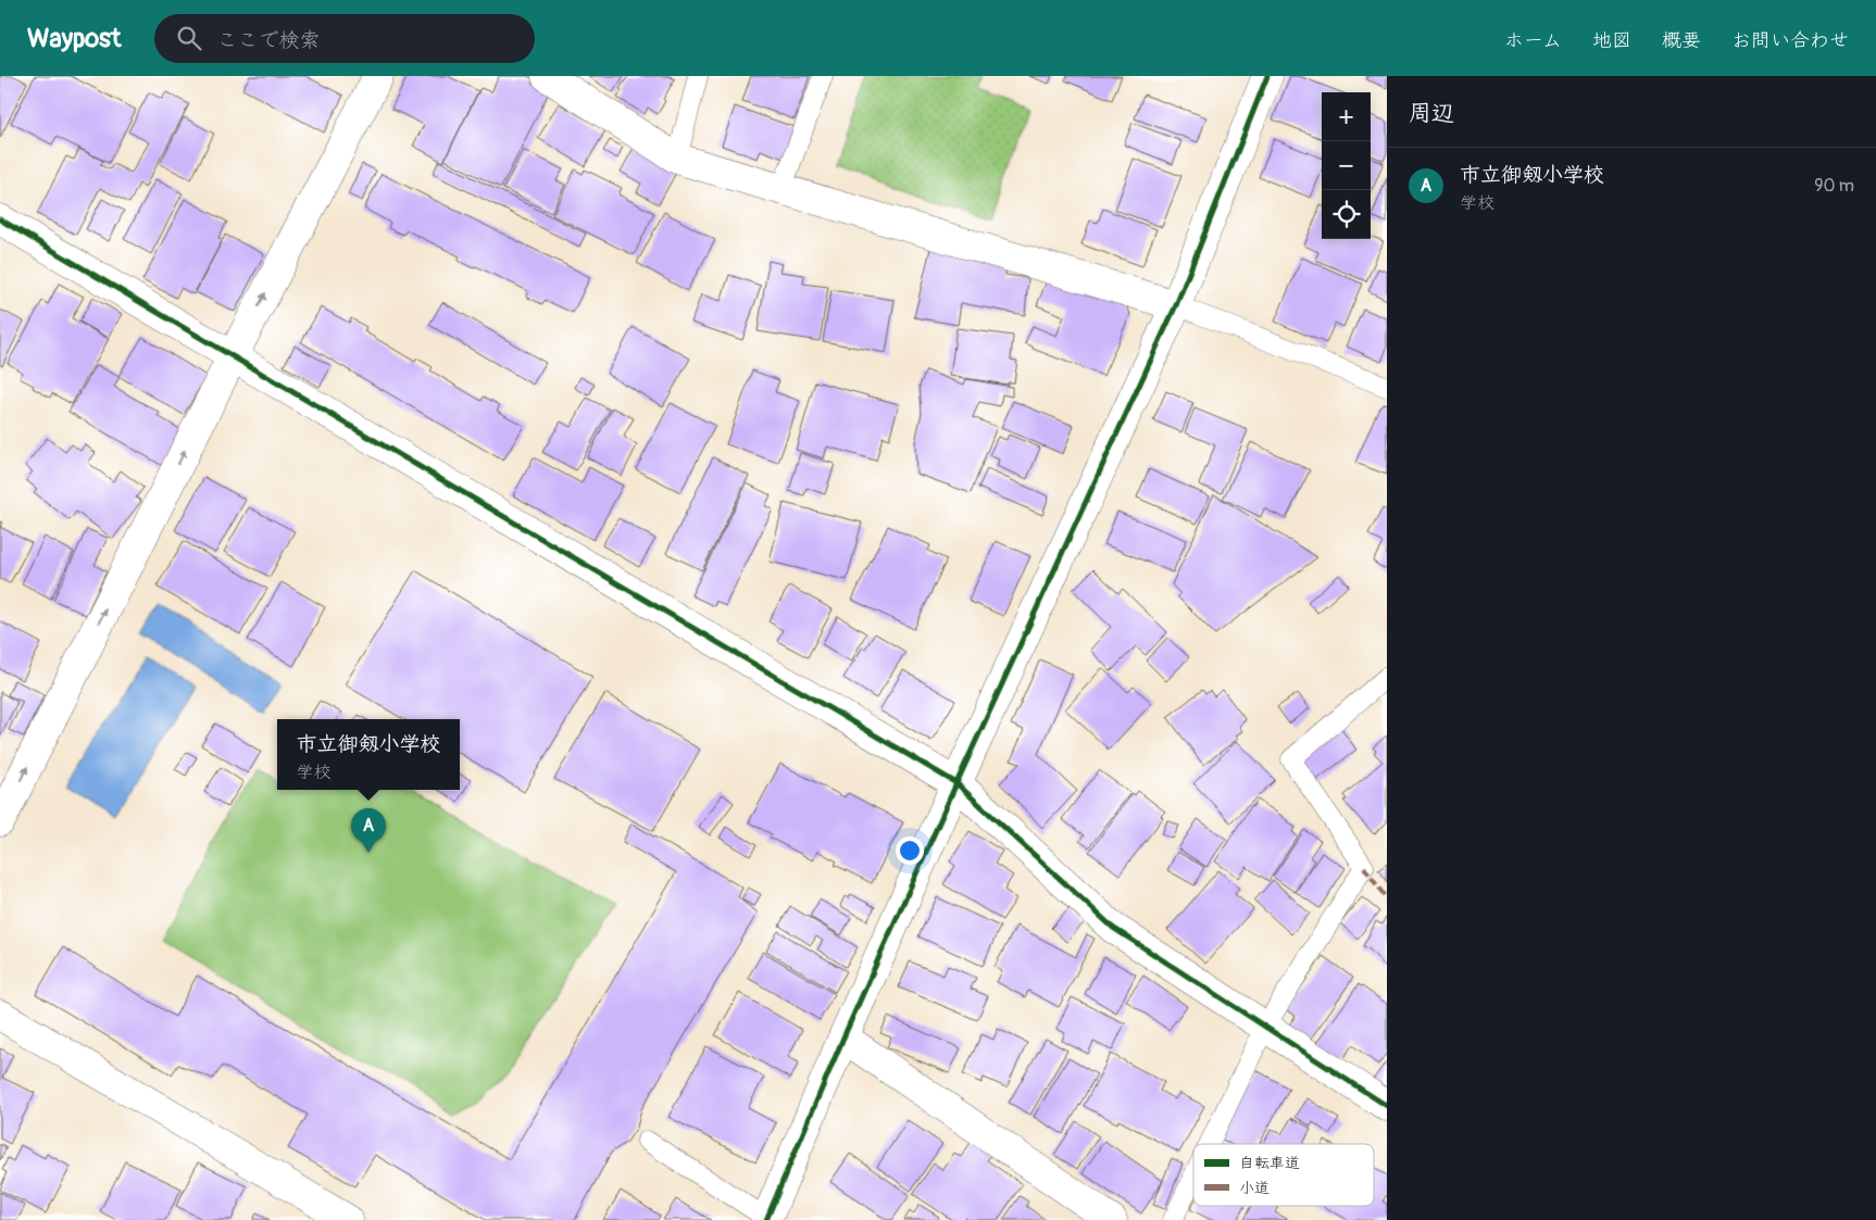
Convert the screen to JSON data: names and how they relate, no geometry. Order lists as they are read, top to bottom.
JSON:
{
  "legend": ["自転車道", "小道"],
  "page": {
    "header": "Waypost",
    "search": "ここで検索",
    "nav": [
      "ホーム",
      "地図",
      "概要",
      "お問い合わせ"
    ],
    "heading": "周辺",
    "map_buttons": ["+", "−"],
    "list": [
      {
        "mark": "A",
        "name": "市立御剱小学校",
        "note": "学校",
        "value": "90 m"
      }
    ],
    "popup": ["市立御剱小学校", "学校"],
    "pins": "A"
  }
}
